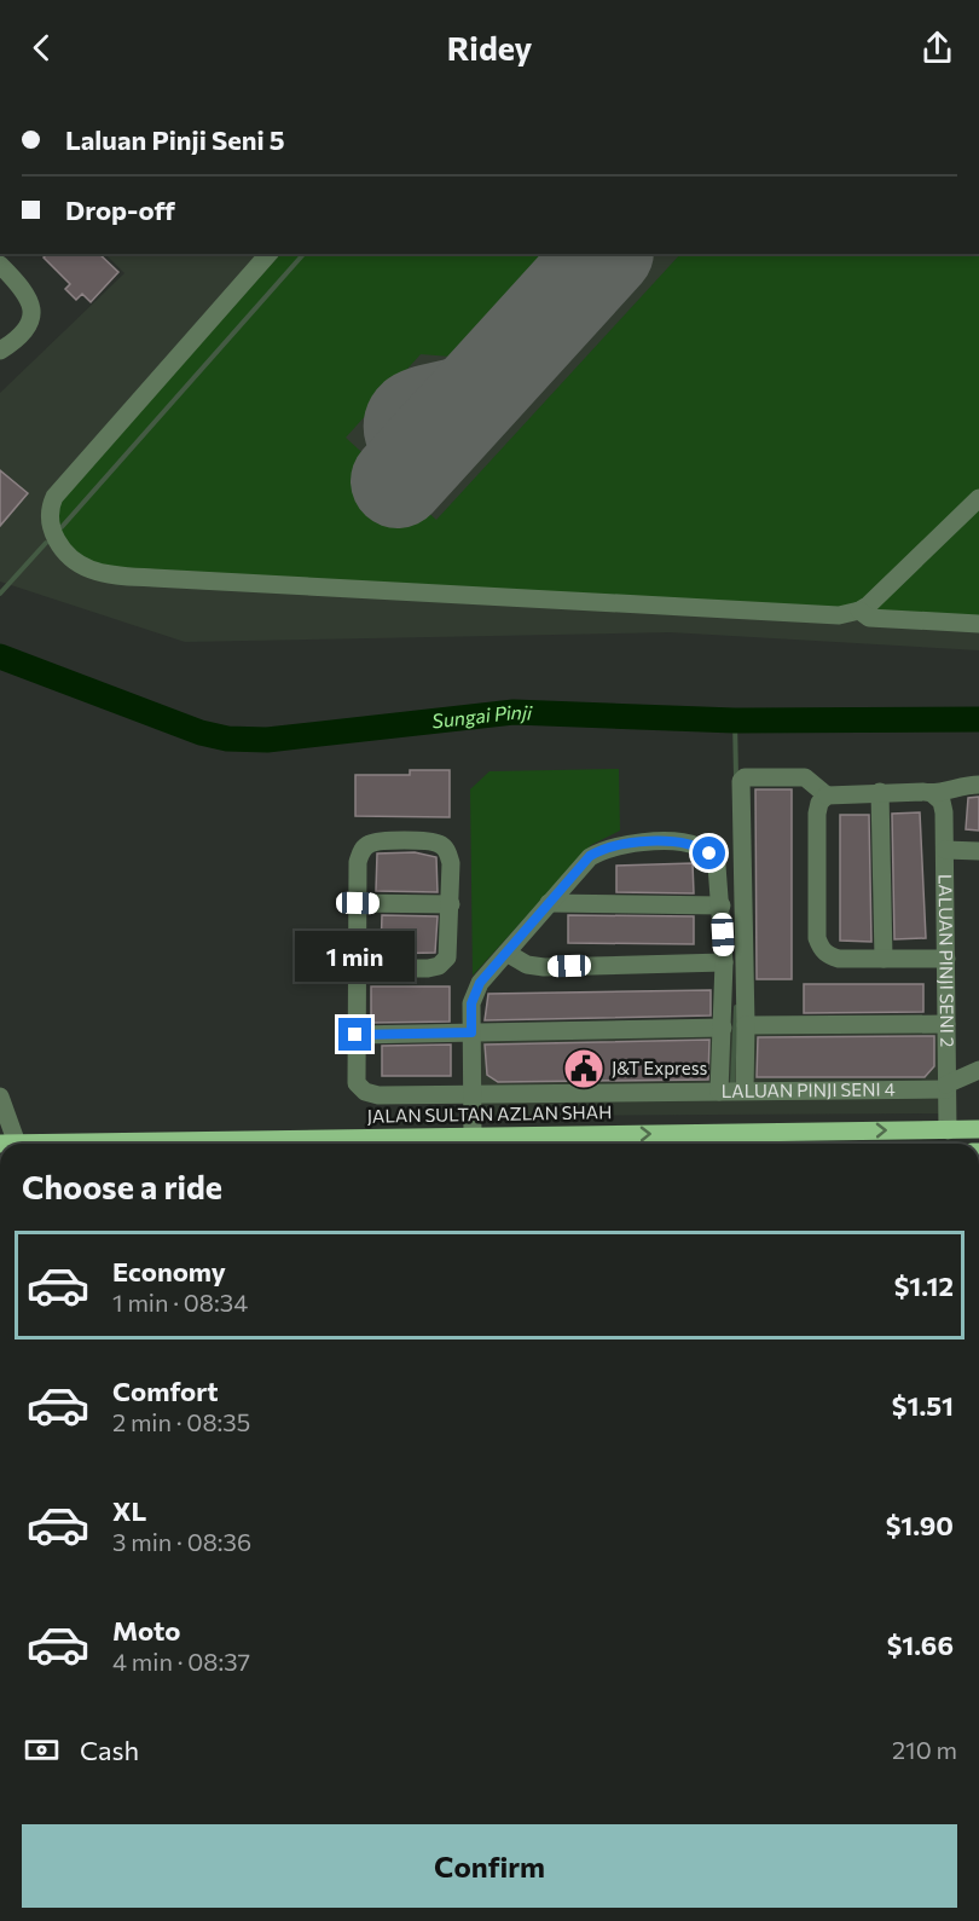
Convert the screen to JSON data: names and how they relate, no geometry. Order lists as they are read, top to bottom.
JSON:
{
  "streets": {
    "main road": ["JALAN SULTAN AZLAN SHAH"],
    "street": ["LALUAN PINJI SENI 2", "LALUAN PINJI SENI 4"]
  },
  "crossings": [
    ["LALUAN PINJI SENI 2", "LALUAN PINJI SENI 4"],
    ["LALUAN PINJI SENI 2", "JALAN SULTAN AZLAN SHAH"]
  ],
  "one_way": ["JALAN SULTAN AZLAN SHAH"],
  "water": ["Sungai Pinji"],
  "places": {
    "public building": ["J&T Express"]
  },
  "page": {
    "header": "Ridey",
    "banner": ["Laluan Pinji Seni 5", "Drop-off"],
    "bubble": "1 min",
    "heading": "Choose a ride",
    "list": [
      {
        "name": "Economy",
        "note": "1 min · 08:34",
        "value": "$1.12"
      },
      {
        "name": "Comfort",
        "note": "2 min · 08:35",
        "value": "$1.51"
      },
      {
        "name": "XL",
        "note": "3 min · 08:36",
        "value": "$1.90"
      },
      {
        "name": "Moto",
        "note": "4 min · 08:37",
        "value": "$1.66"
      }
    ],
    "pay": ["Cash", "210 m"],
    "buttons": "Confirm"
  }
}
